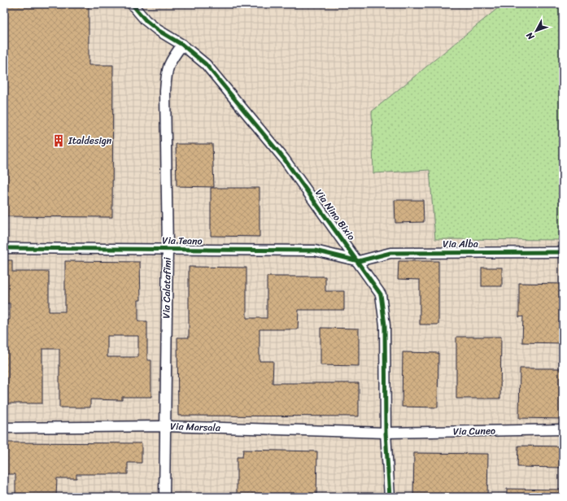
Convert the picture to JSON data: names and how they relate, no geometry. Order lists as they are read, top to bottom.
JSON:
{
  "streets": {
    "street": [
      "Via Nino Bixio",
      "Via Teano",
      "Via Alba",
      "Via Calatafimi",
      "Via Marsala",
      "Via Cuneo"
    ]
  },
  "crossings": [
    ["Via Nino Bixio", "Via Teano"],
    ["Via Nino Bixio", "Via Alba"],
    ["Via Nino Bixio", "Via Calatafimi"],
    ["Via Nino Bixio", "Via Marsala"],
    ["Via Nino Bixio", "Via Cuneo"],
    ["Via Teano", "Via Alba"],
    ["Via Teano", "Via Calatafimi"],
    ["Via Calatafimi", "Via Marsala"],
    ["Via Marsala", "Via Cuneo"]
  ],
  "places": {
    "building": ["Italdesign"]
  },
  "north": "bottom left"
}
